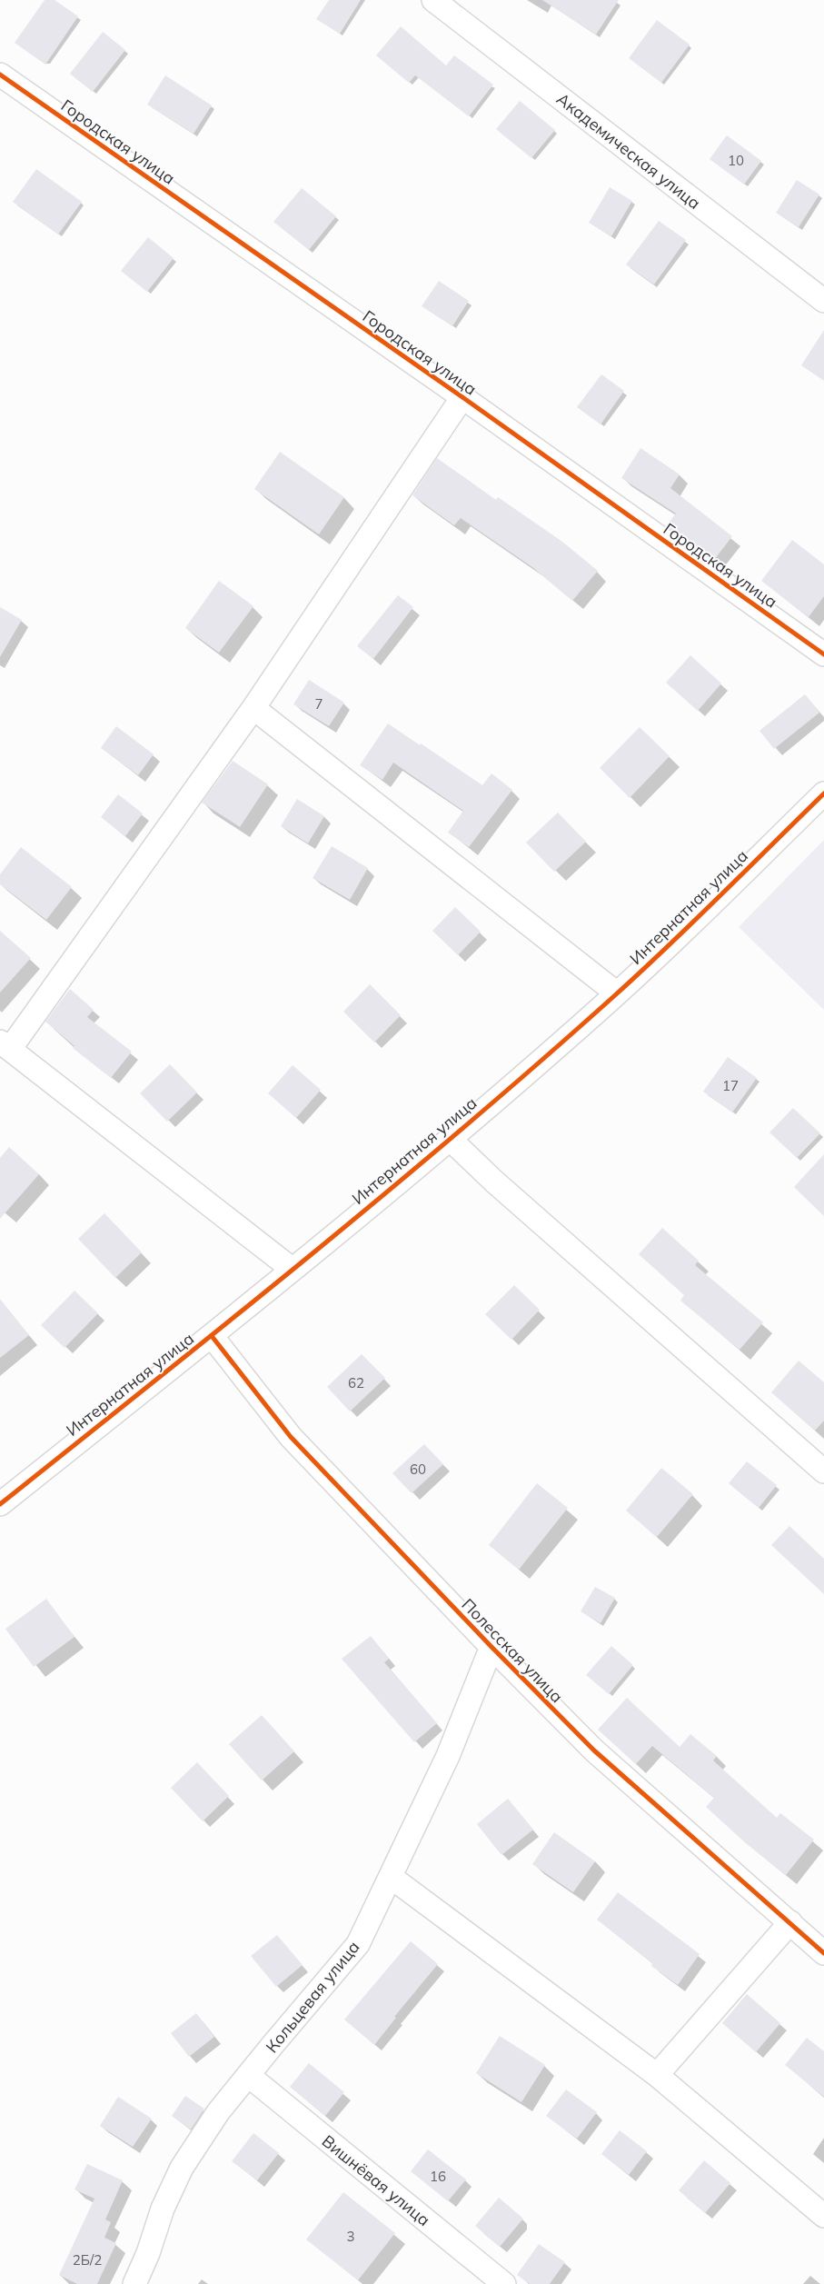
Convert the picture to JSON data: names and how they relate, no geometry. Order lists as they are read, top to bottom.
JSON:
{
  "streets": {
    "street": [
      "Городская улица",
      "Академическая улица",
      "Интернатная улица",
      "Полесская улица",
      "Кольцевая улица",
      "Вишнёвая улица"
    ]
  },
  "crossings": [
    ["Интернатная улица", "Полесская улица"],
    ["Полесская улица", "Кольцевая улица"],
    ["Кольцевая улица", "Вишнёвая улица"]
  ],
  "house_numbers": [
    "10",
    "7",
    "17",
    "62",
    "60",
    "16",
    "3",
    "2Б/2"
  ]
}
